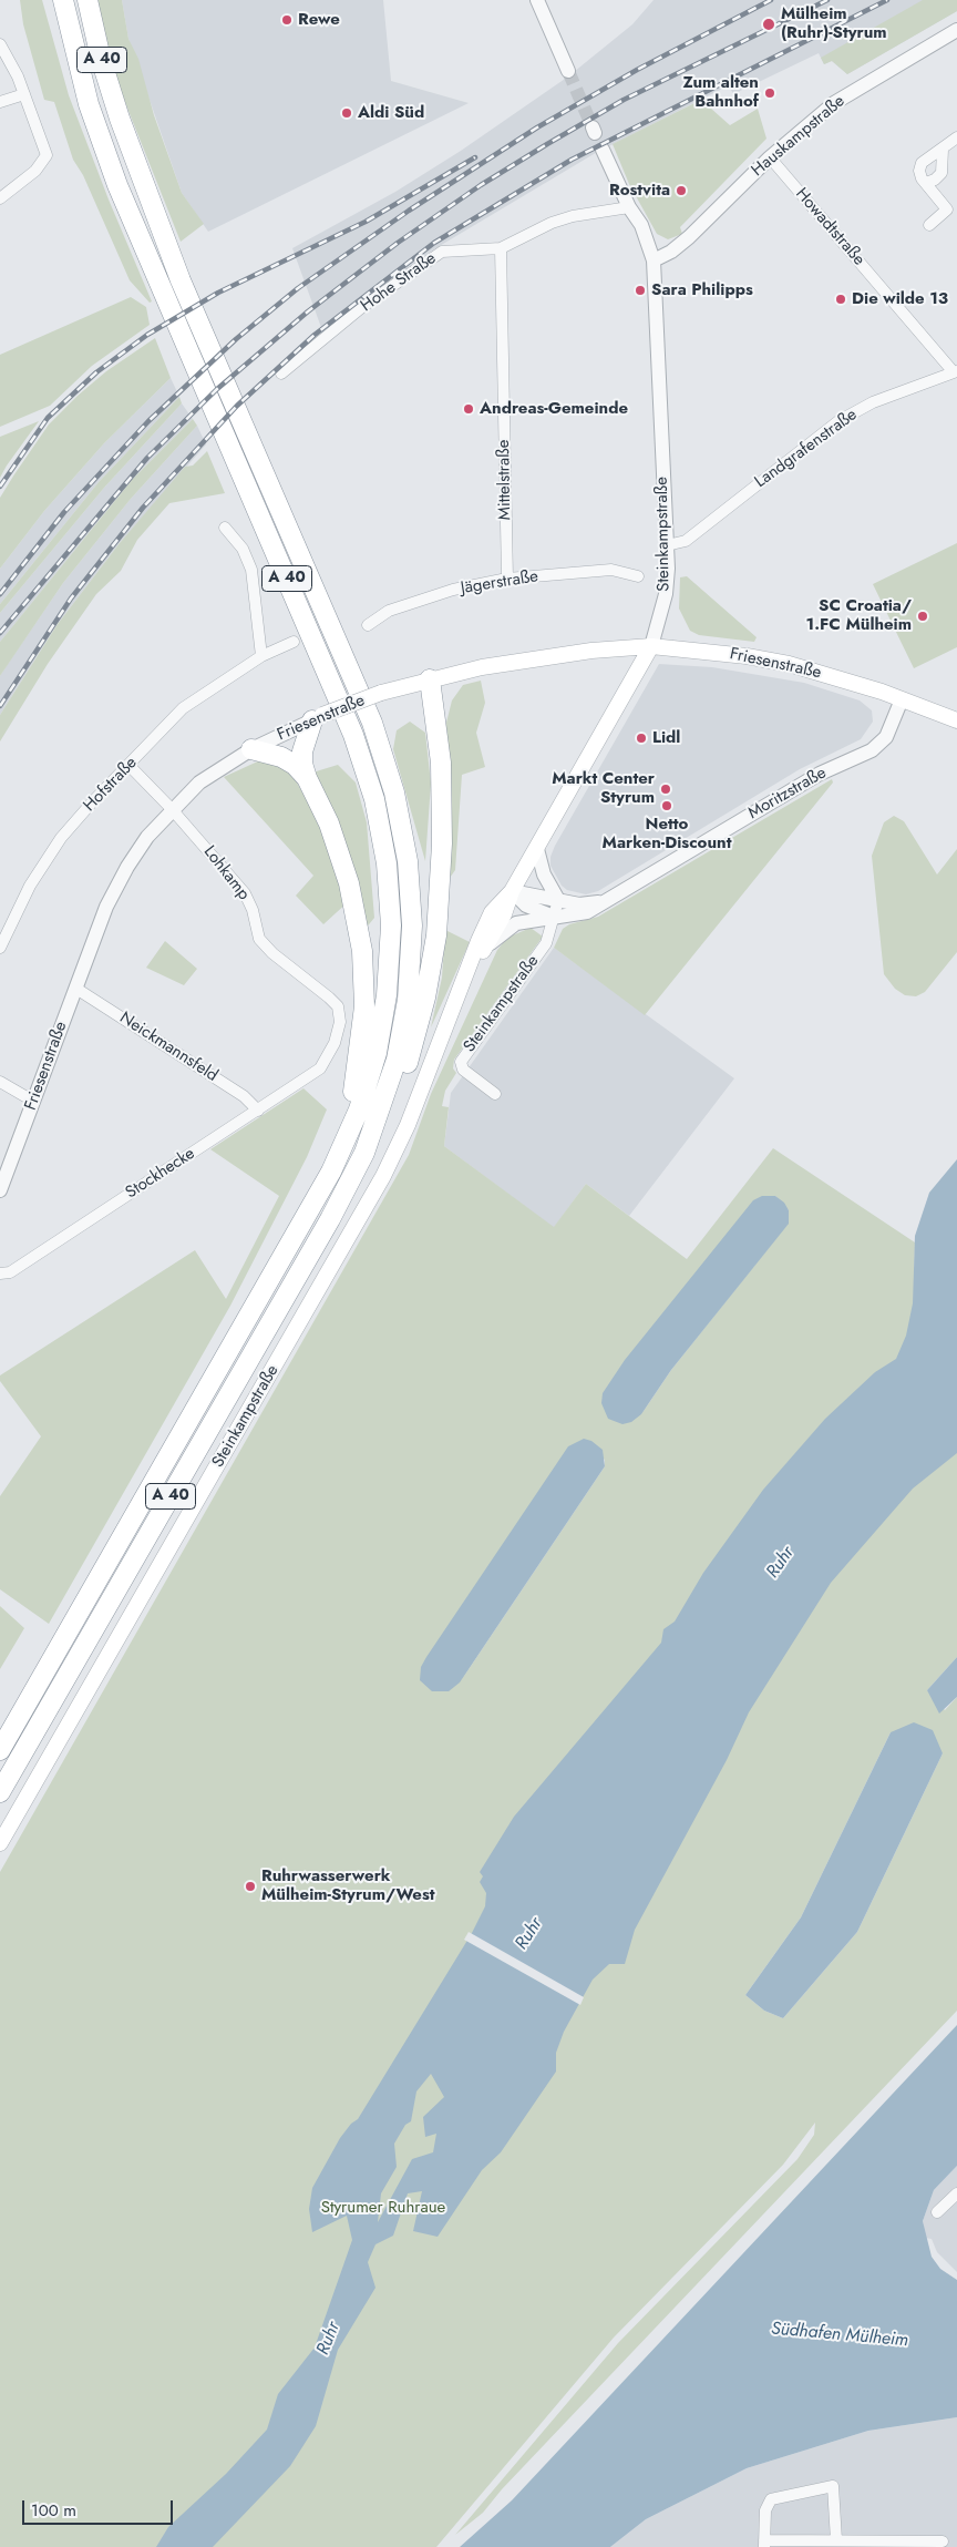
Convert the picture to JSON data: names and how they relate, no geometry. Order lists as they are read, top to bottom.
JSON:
{
  "streets": {
    "highway": ["A 40"],
    "main road": ["Steinkampstraße", "Friesenstraße"],
    "street": [
      "Hauskampstraße",
      "Howadtstraße",
      "Hohe Straße",
      "Landgrafenstraße",
      "Mittelstraße",
      "Jägerstraße",
      "Hofstraße",
      "Moritzstraße",
      "Lohkamp",
      "Neickmannsfeld",
      "Stockhecke"
    ]
  },
  "crossings": [
    ["Hauskampstraße", "Howadtstraße"],
    ["Hauskampstraße", "Steinkampstraße"],
    ["Howadtstraße", "Landgrafenstraße"],
    ["Hohe Straße", "Mittelstraße"],
    ["Hohe Straße", "Steinkampstraße"],
    ["Landgrafenstraße", "Steinkampstraße"],
    ["Mittelstraße", "Jägerstraße"],
    ["Steinkampstraße", "Friesenstraße"],
    ["Steinkampstraße", "Moritzstraße"],
    ["Friesenstraße", "Moritzstraße"],
    ["Friesenstraße", "Lohkamp"],
    ["Friesenstraße", "Neickmannsfeld"],
    ["Hofstraße", "Lohkamp"],
    ["Lohkamp", "Stockhecke"],
    ["Neickmannsfeld", "Stockhecke"]
  ],
  "water": ["Ruhr", "Südhafen Mülheim"],
  "parks": ["Styrumer Ruhraue"],
  "places": [
    "Rewe",
    "Mülheim (Ruhr)-Styrum",
    "Zum alten Bahnhof",
    "Aldi Süd",
    "Rostvita",
    "Sara Philipps",
    "Die wilde 13",
    "Andreas-Gemeinde",
    "SC Croatia/ 1.FC Mülheim",
    "Lidl",
    "Markt Center Styrum",
    "Netto Marken-Discount",
    "Ruhrwasserwerk Mülheim-Styrum/West"
  ],
  "scale_bar": "100 m"
}
